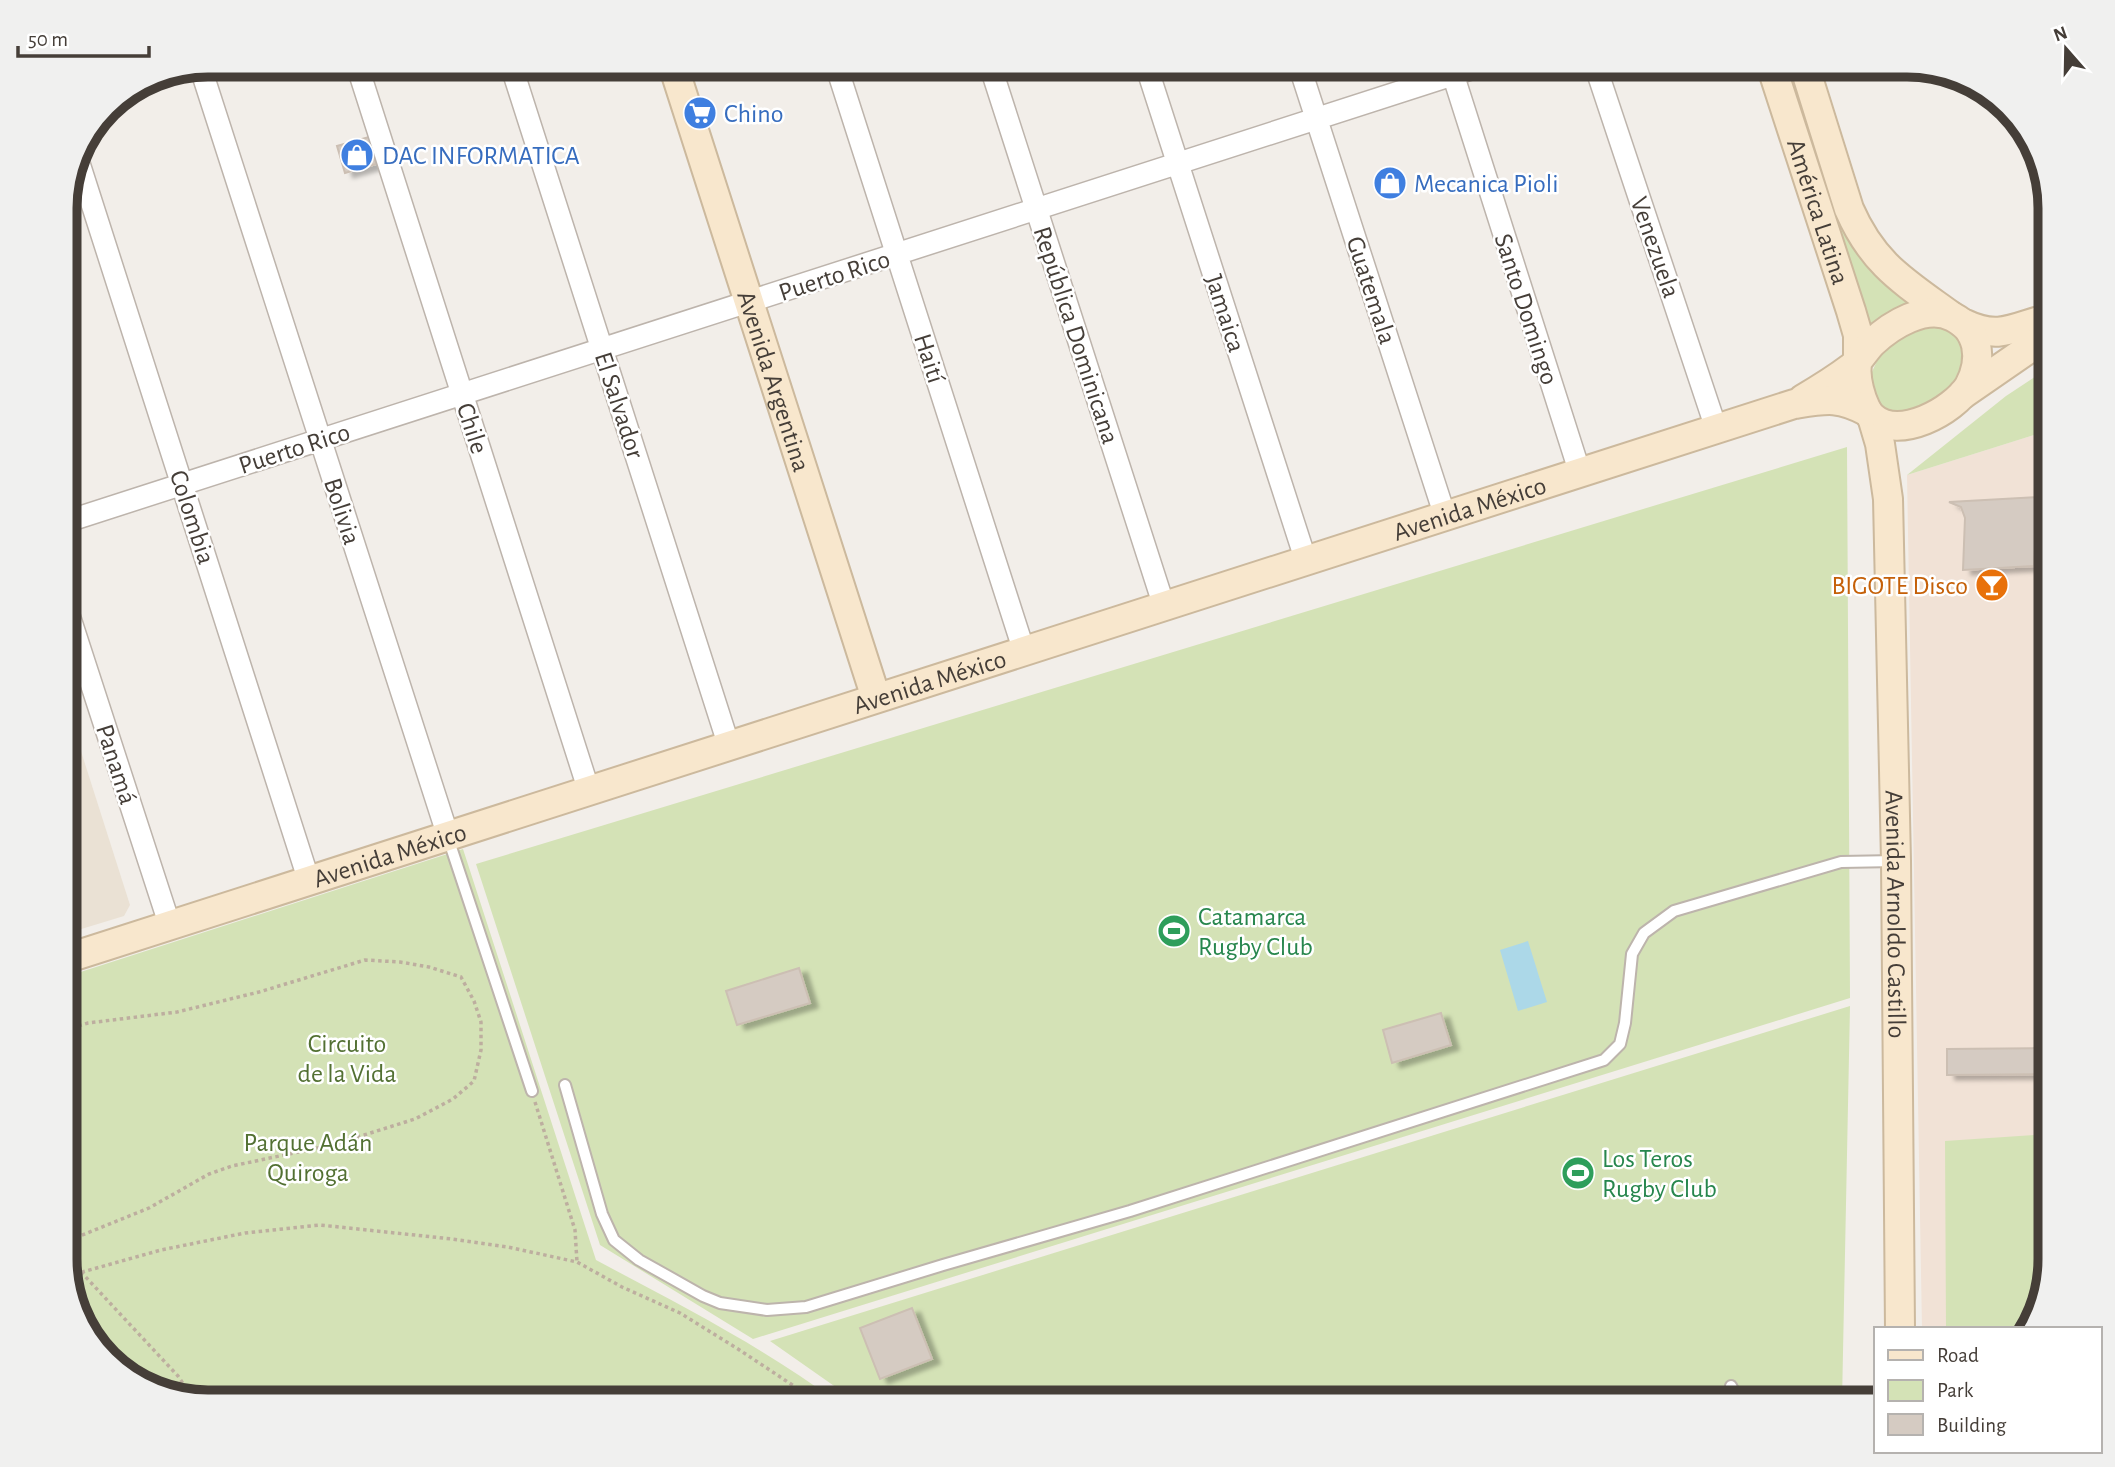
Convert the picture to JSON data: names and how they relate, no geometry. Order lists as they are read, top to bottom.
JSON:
{
  "streets": {
    "main road": [
      "América Latina",
      "Avenida Argentina",
      "Avenida México",
      "Avenida Arnoldo Castillo"
    ],
    "street": [
      "Venezuela",
      "Puerto Rico",
      "Guatemala",
      "Santo Domingo",
      "Jamaica",
      "República Dominicana",
      "Haití",
      "El Salvador",
      "Chile",
      "Bolivia",
      "Colombia",
      "Panamá"
    ]
  },
  "crossings": [
    ["América Latina", "Avenida México"],
    ["América Latina", "Avenida Arnoldo Castillo"],
    ["Venezuela", "Avenida México"],
    ["Puerto Rico", "Guatemala"],
    ["Puerto Rico", "Jamaica"],
    ["Puerto Rico", "República Dominicana"],
    ["Puerto Rico", "Haití"],
    ["Puerto Rico", "Avenida Argentina"],
    ["Puerto Rico", "El Salvador"],
    ["Puerto Rico", "Chile"],
    ["Puerto Rico", "Bolivia"],
    ["Puerto Rico", "Colombia"],
    ["Guatemala", "Avenida México"],
    ["Santo Domingo", "Avenida México"],
    ["Jamaica", "Avenida México"],
    ["República Dominicana", "Avenida México"],
    ["Haití", "Avenida México"],
    ["Avenida Argentina", "Avenida México"],
    ["El Salvador", "Avenida México"],
    ["Chile", "Avenida México"],
    ["Avenida México", "Bolivia"],
    ["Avenida México", "Colombia"],
    ["Avenida México", "Panamá"],
    ["Avenida México", "Avenida Arnoldo Castillo"]
  ],
  "parks": ["Circuito de la Vida", "Parque Adán Quiroga"],
  "places": {
    "supermarket": ["Chino"],
    "shop": ["DAC INFORMATICA", "Mecanica Pioli"],
    "bar": ["BIGOTE Disco"],
    "sports": ["Catamarca Rugby Club", "Los Teros Rugby Club"]
  },
  "legend": ["Road", "Park", "Building"],
  "scale_bar": "50 m",
  "north": "top"
}
